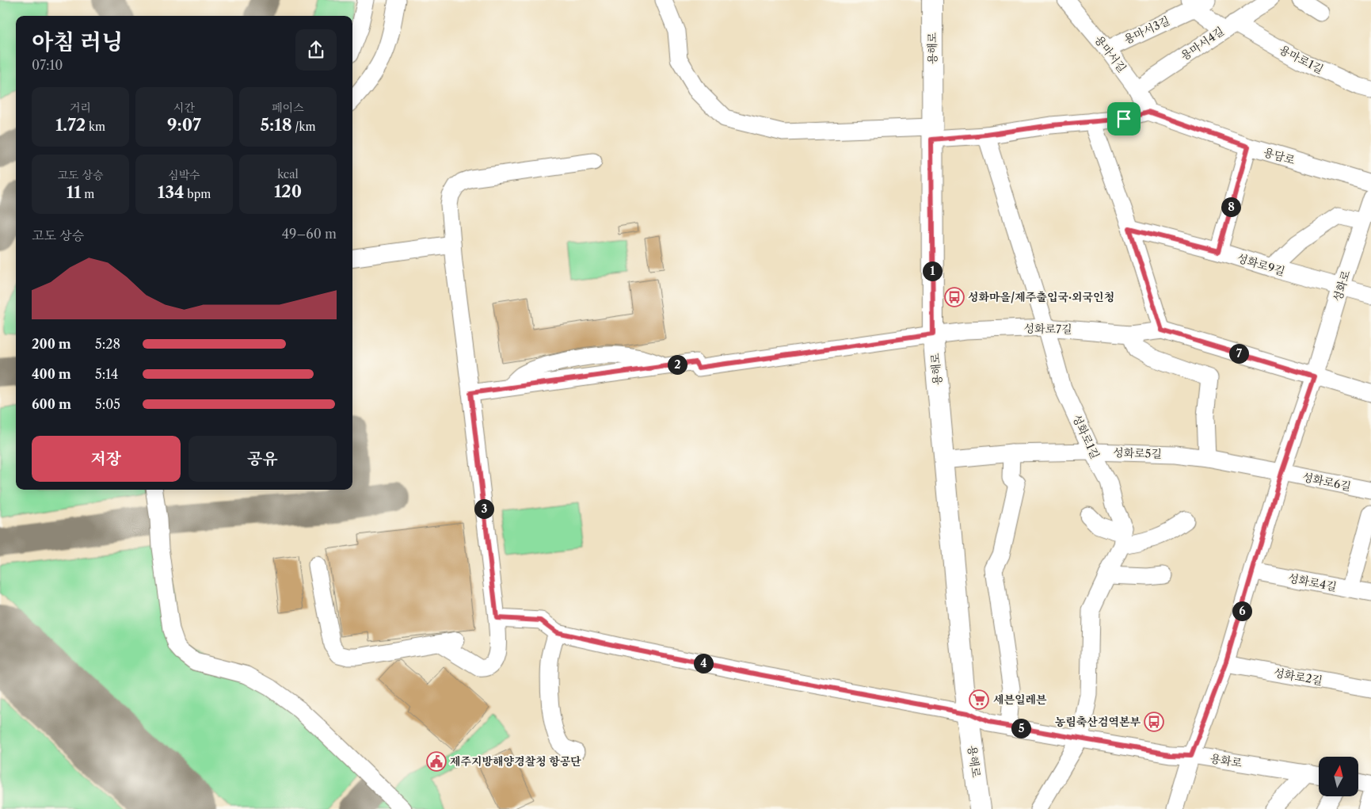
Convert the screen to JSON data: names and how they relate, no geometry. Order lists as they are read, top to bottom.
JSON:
{
  "streets": {
    "main road": ["용해로"],
    "street": [
      "용마서3길",
      "용마서4길",
      "용마서길",
      "용마로1길",
      "용담로",
      "성화로9길",
      "성화로",
      "성화로7길",
      "성화로1길",
      "성화로5길",
      "성화로6길",
      "성화로4길",
      "성화로2길",
      "용화로"
    ]
  },
  "crossings": [
    ["용마서3길", "용마서길"],
    ["용마서3길", "용마로1길"],
    ["용마서4길", "용마서길"],
    ["용마서4길", "용마로1길"],
    ["용해로", "성화로7길"],
    ["용해로", "성화로5길"],
    ["용해로", "용화로"],
    ["용마서길", "용담로"],
    ["성화로9길", "성화로"],
    ["성화로", "성화로7길"],
    ["성화로", "성화로5길"],
    ["성화로", "성화로6길"],
    ["성화로", "성화로4길"],
    ["성화로", "성화로2길"],
    ["성화로", "용화로"],
    ["성화로7길", "성화로1길"],
    ["성화로1길", "성화로5길"],
    ["성화로1길", "용화로"],
    ["성화로5길", "성화로6길"]
  ],
  "places": {
    "bus stop": ["성화마을/제주출입국·외국인청", "농림축산검역본부"],
    "supermarket": ["세븐일레븐"],
    "public building": ["제주지방해양경찰청 항공단"]
  },
  "north": "top",
  "page": {
    "heading": ["아침 러닝", "07:10"],
    "stats": [
      ["거리", "1.72 km"],
      ["시간", "9:07"],
      ["페이스", "5:18 /km"],
      ["고도 상승", "11 m"],
      ["심박수", "134 bpm"],
      ["kcal", "120"]
    ],
    "pins": [
      "8",
      "1",
      "7",
      "2",
      "3",
      "6",
      "4",
      "5"
    ],
    "chart": ["고도 상승", "49–60 m"],
    "list": [
      {
        "name": "200 m",
        "note": "5:28"
      },
      {
        "name": "400 m",
        "note": "5:14"
      },
      {
        "name": "600 m",
        "note": "5:05"
      }
    ],
    "buttons": ["저장", "공유"]
  }
}
